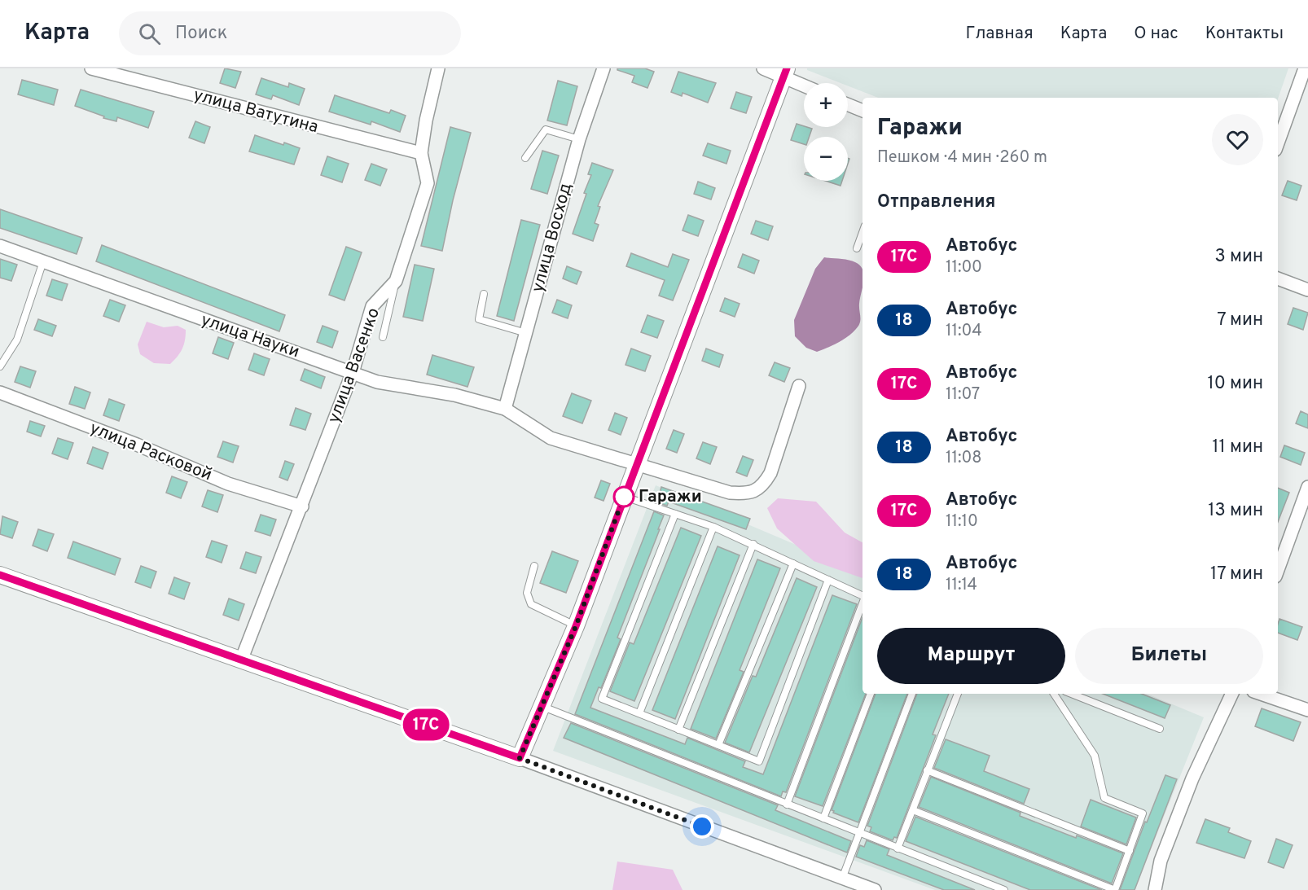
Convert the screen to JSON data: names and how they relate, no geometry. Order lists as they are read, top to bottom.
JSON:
{
  "streets": {
    "street": [
      "улица Ватутина",
      "улица Восход",
      "улица Науки",
      "улица Васенко",
      "улица Расковой"
    ]
  },
  "crossings": [
    ["улица Ватутина", "улица Васенко"],
    ["улица Восход", "улица Науки"],
    ["улица Науки", "улица Васенко"],
    ["улица Васенко", "улица Расковой"]
  ],
  "places": ["Гаражи"],
  "lines": ["bus line 17С"],
  "page": {
    "header": "Карта",
    "search": "Поиск",
    "nav": [
      "Главная",
      "Карта",
      "О нас",
      "Контакты"
    ],
    "on_map": "17С",
    "map_buttons": ["+", "−"],
    "heading": [
      ["Гаражи", "Пешком · 4 мин · 260 m"],
      "Отправления"
    ],
    "list": [
      {
        "mark": "17С",
        "name": "Автобус",
        "note": "11:00",
        "value": "3 мин"
      },
      {
        "mark": "18",
        "name": "Автобус",
        "note": "11:04",
        "value": "7 мин"
      },
      {
        "mark": "17С",
        "name": "Автобус",
        "note": "11:07",
        "value": "10 мин"
      },
      {
        "mark": "18",
        "name": "Автобус",
        "note": "11:08",
        "value": "11 мин"
      },
      {
        "mark": "17С",
        "name": "Автобус",
        "note": "11:10",
        "value": "13 мин"
      },
      {
        "mark": "18",
        "name": "Автобус",
        "note": "11:14",
        "value": "17 мин"
      }
    ],
    "buttons": ["Маршрут", "Билеты"]
  }
}
